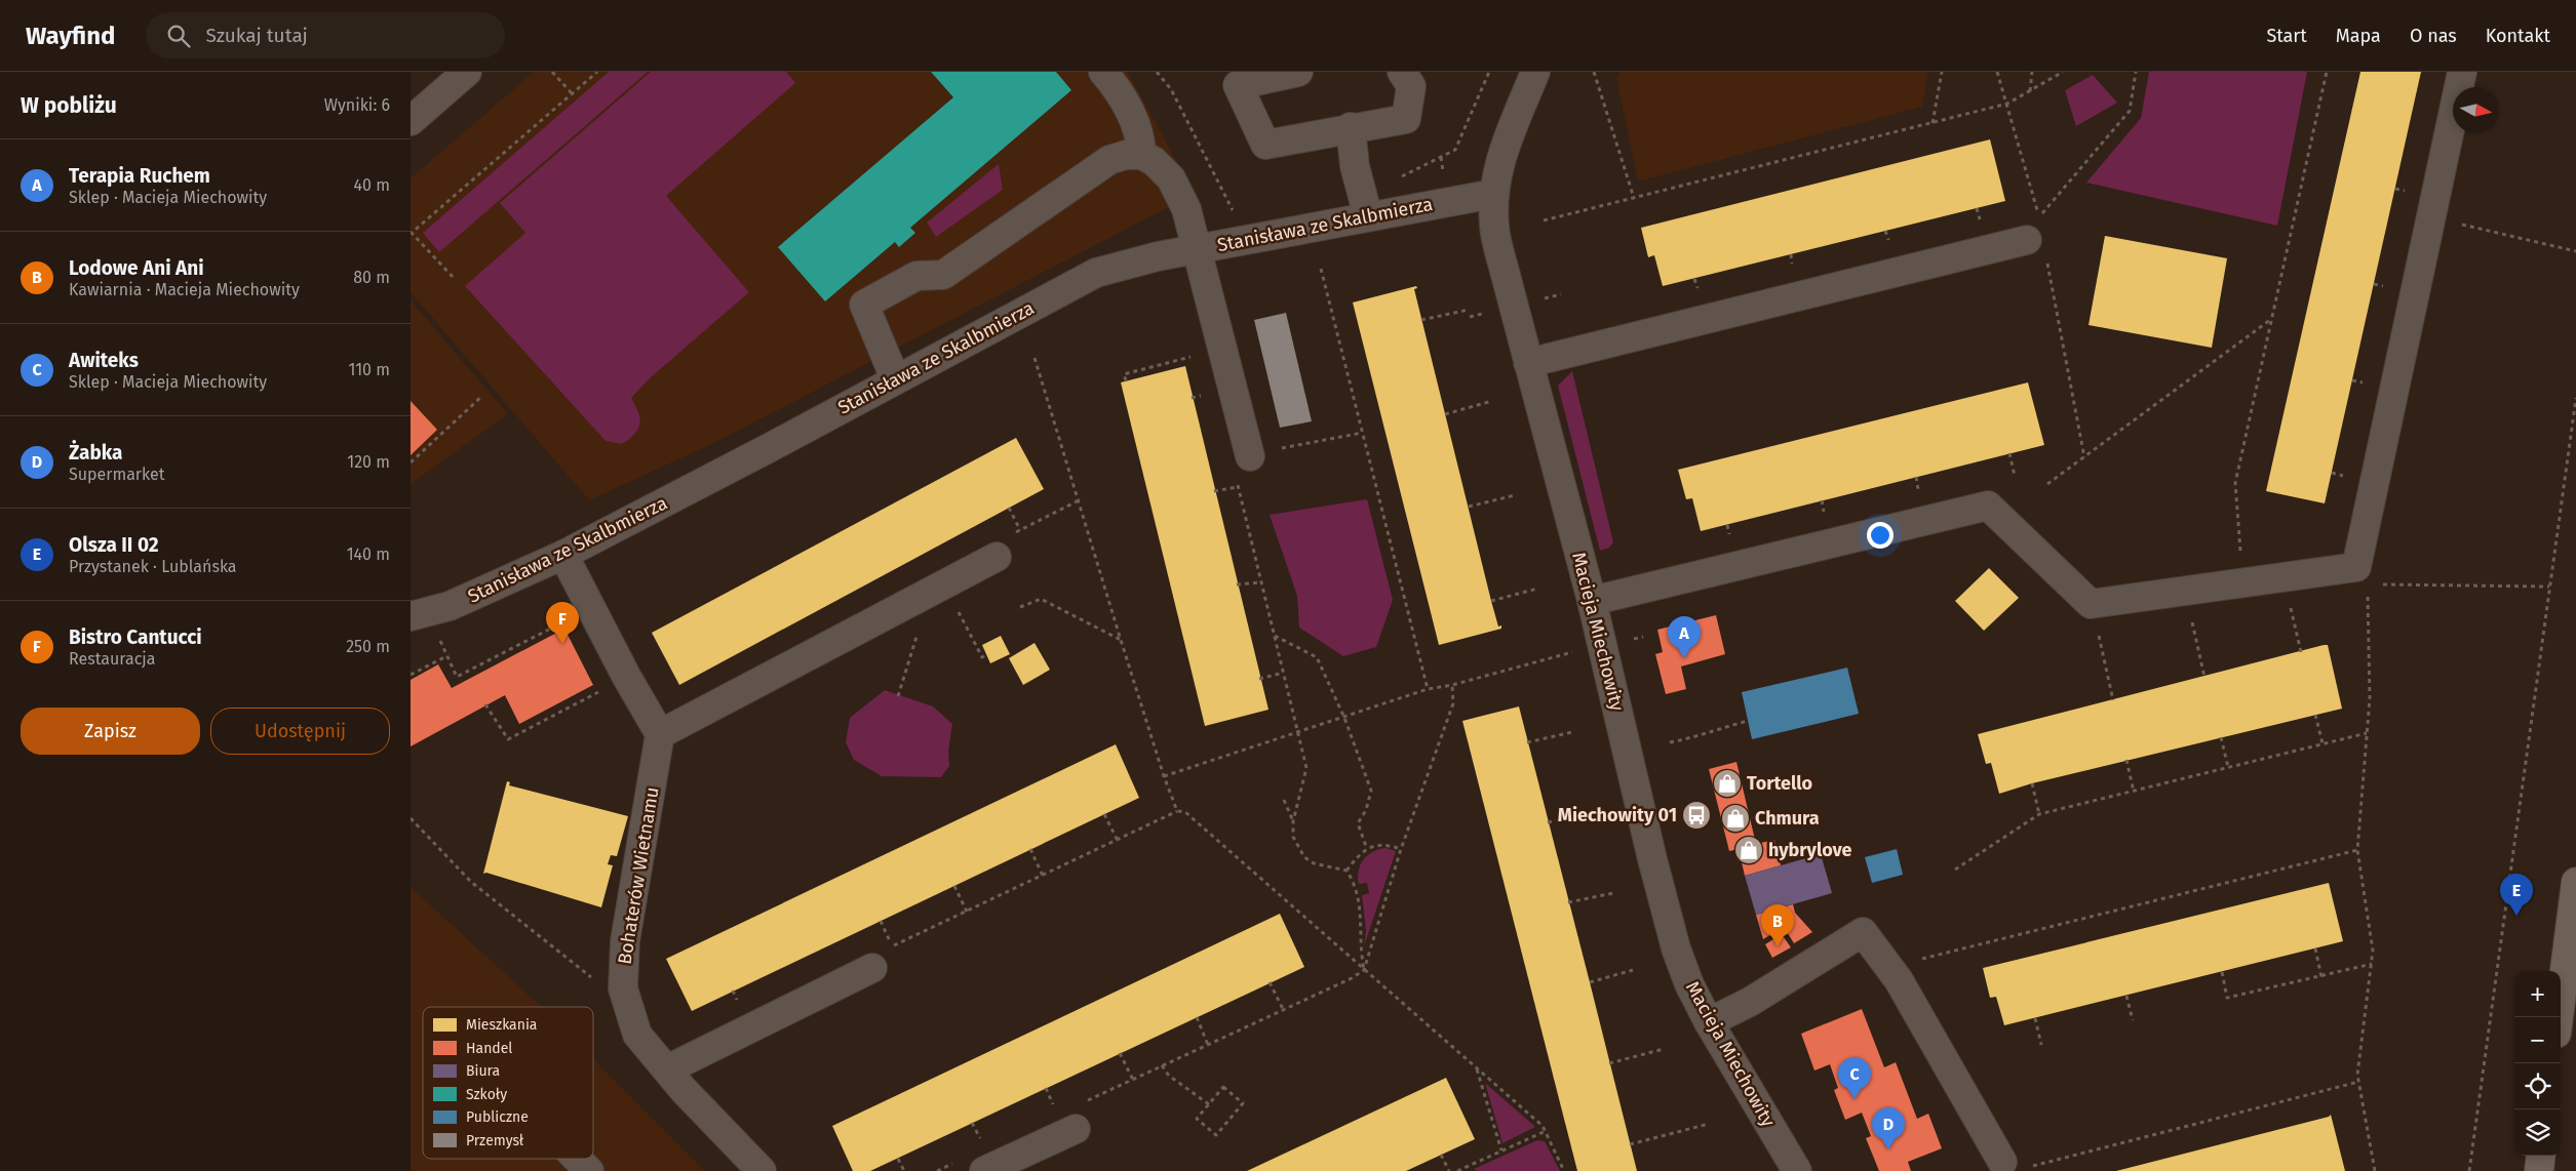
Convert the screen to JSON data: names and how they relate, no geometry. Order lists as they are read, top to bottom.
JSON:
{
  "streets": {
    "street": ["Stanisława ze Skalbmierza", "Macieja Miechowity", "Bohaterów Wietnamu"]
  },
  "crossings": [
    ["Stanisława ze Skalbmierza", "Macieja Miechowity"]
  ],
  "places": {
    "shop": ["Tortello", "Chmura", "hybrylove"],
    "bus stop": ["Miechowity 01"]
  },
  "legend": [
    "Mieszkania",
    "Handel",
    "Biura",
    "Szkoły",
    "Publiczne",
    "Przemysł"
  ],
  "north": "right",
  "page": {
    "header": "Wayfind",
    "search": "Szukaj tutaj",
    "nav": [
      "Start",
      "Mapa",
      "O nas",
      "Kontakt"
    ],
    "heading": ["W pobliżu", "Wyniki: 6"],
    "list": [
      {
        "mark": "A",
        "name": "Terapia Ruchem",
        "note": "Sklep · Macieja Miechowity",
        "value": "40 m"
      },
      {
        "mark": "B",
        "name": "Lodowe Ani Ani",
        "note": "Kawiarnia · Macieja Miechowity",
        "value": "80 m"
      },
      {
        "mark": "C",
        "name": "Awiteks",
        "note": "Sklep · Macieja Miechowity",
        "value": "110 m"
      },
      {
        "mark": "D",
        "name": "Żabka",
        "note": "Supermarket",
        "value": "120 m"
      },
      {
        "mark": "E",
        "name": "Olsza II 02",
        "note": "Przystanek · Lublańska",
        "value": "140 m"
      },
      {
        "mark": "F",
        "name": "Bistro Cantucci",
        "note": "Restauracja",
        "value": "250 m"
      }
    ],
    "pins": [
      "F",
      "A",
      "E",
      "B",
      "C",
      "D"
    ],
    "buttons": ["Zapisz", "Udostępnij"],
    "map_buttons": ["+", "−"]
  }
}
